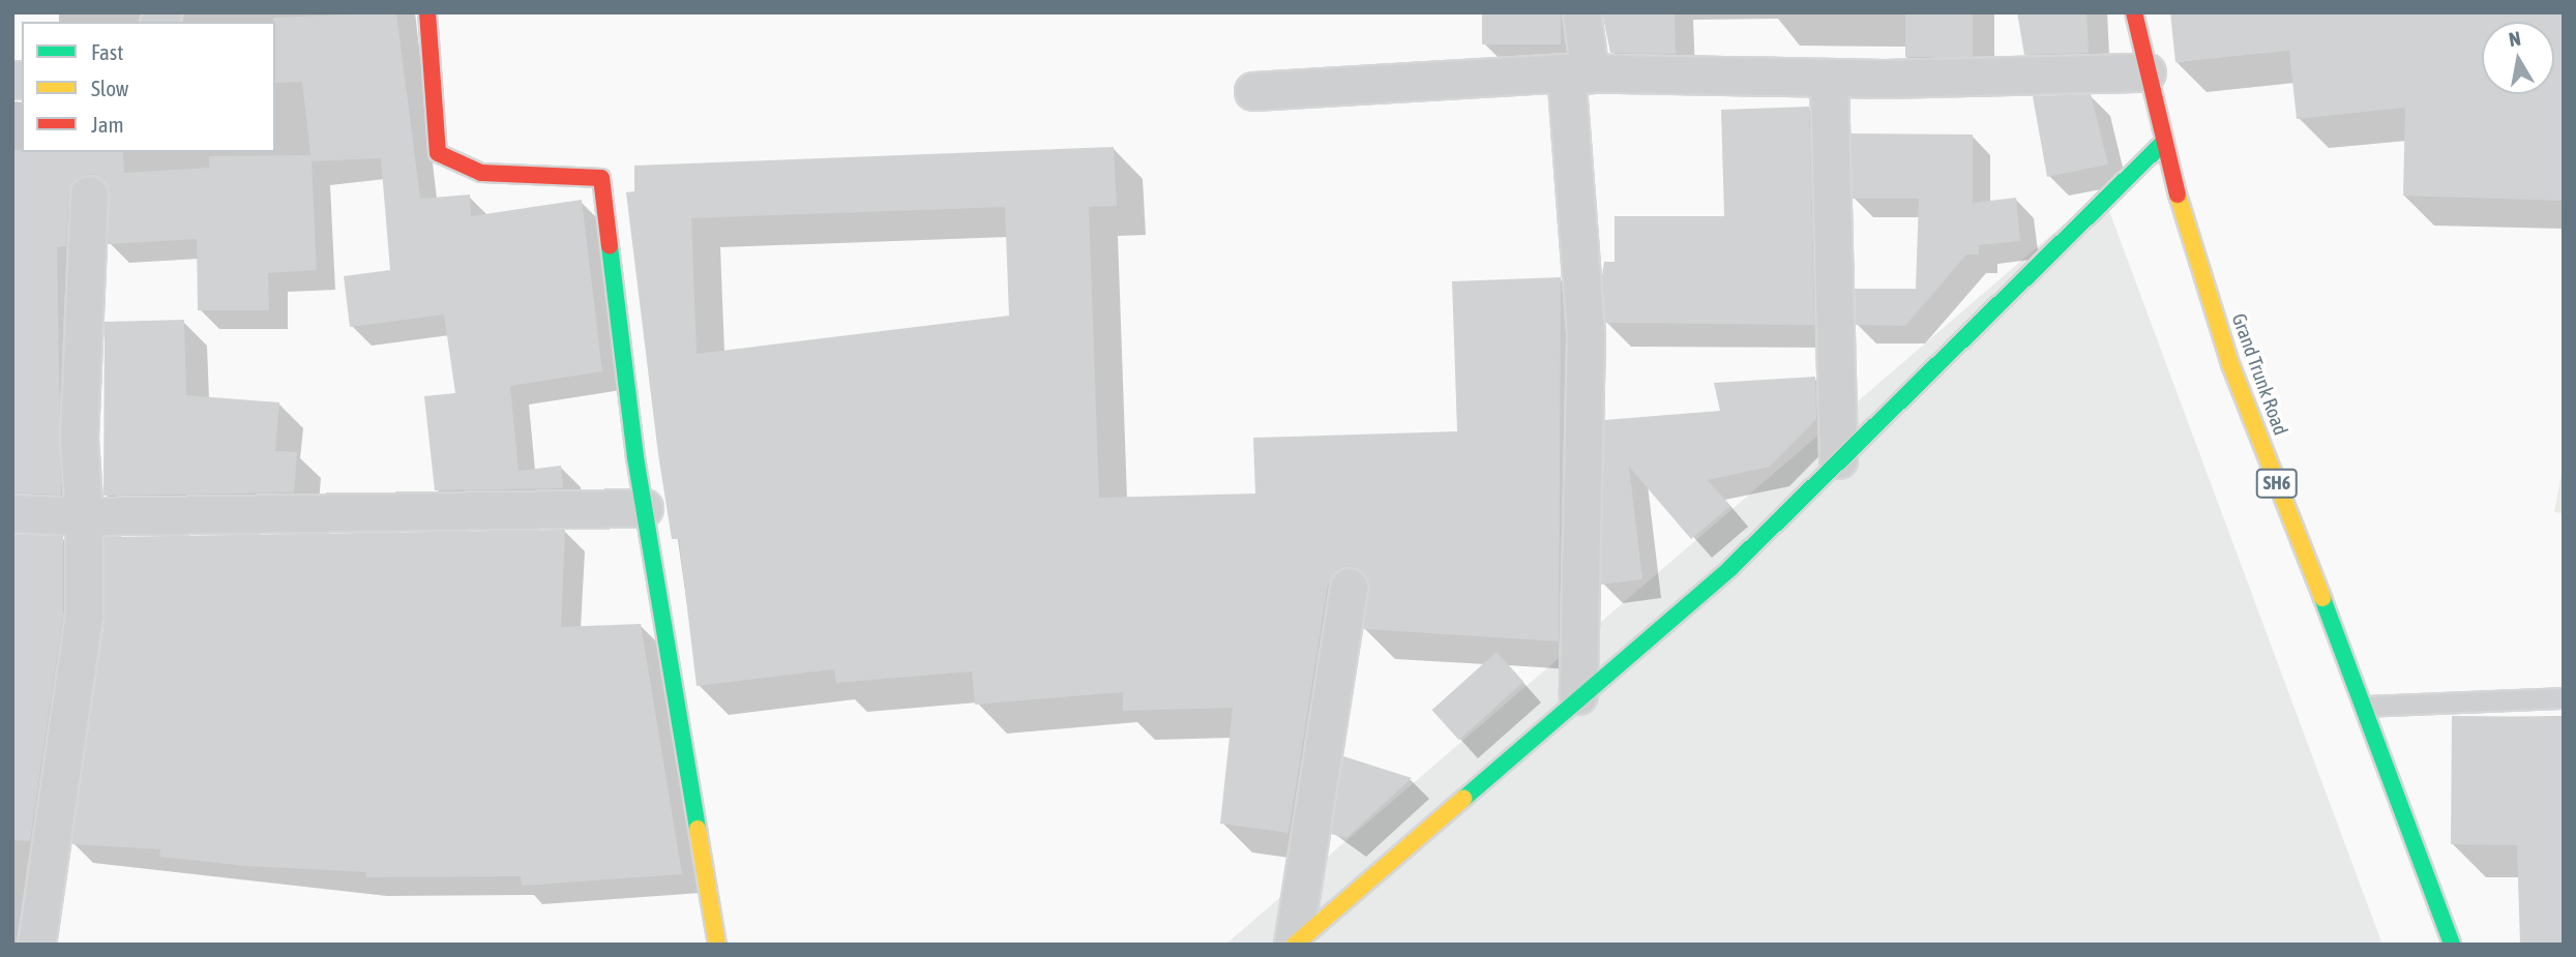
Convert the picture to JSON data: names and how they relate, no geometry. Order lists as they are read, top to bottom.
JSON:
{
  "streets": {
    "street": ["Grand Trunk Road", "SH6"]
  },
  "legend": ["Fast", "Slow", "Jam"],
  "north": "top"
}
